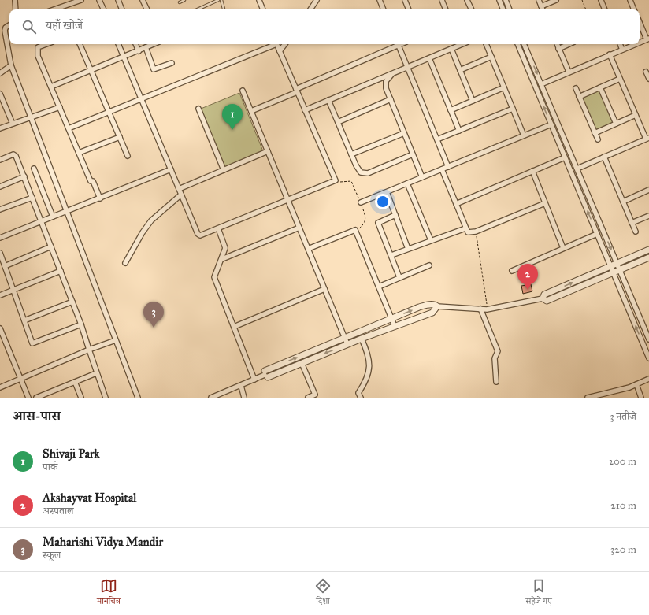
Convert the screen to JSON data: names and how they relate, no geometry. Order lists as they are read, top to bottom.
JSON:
{
  "page": {
    "search": "यहाँ खोजें",
    "pins": ["1", "2", "3"],
    "heading": ["आस-पास", "3 नतीजे"],
    "list": [
      {
        "mark": "1",
        "name": "Shivaji Park",
        "note": "पार्क",
        "value": "200 m"
      },
      {
        "mark": "2",
        "name": "Akshayvat Hospital",
        "note": "अस्पताल",
        "value": "210 m"
      },
      {
        "mark": "3",
        "name": "Maharishi Vidya Mandir",
        "note": "स्कूल",
        "value": "320 m"
      }
    ],
    "nav": ["मानचित्र", "दिशा", "सहेजे गए"]
  }
}
